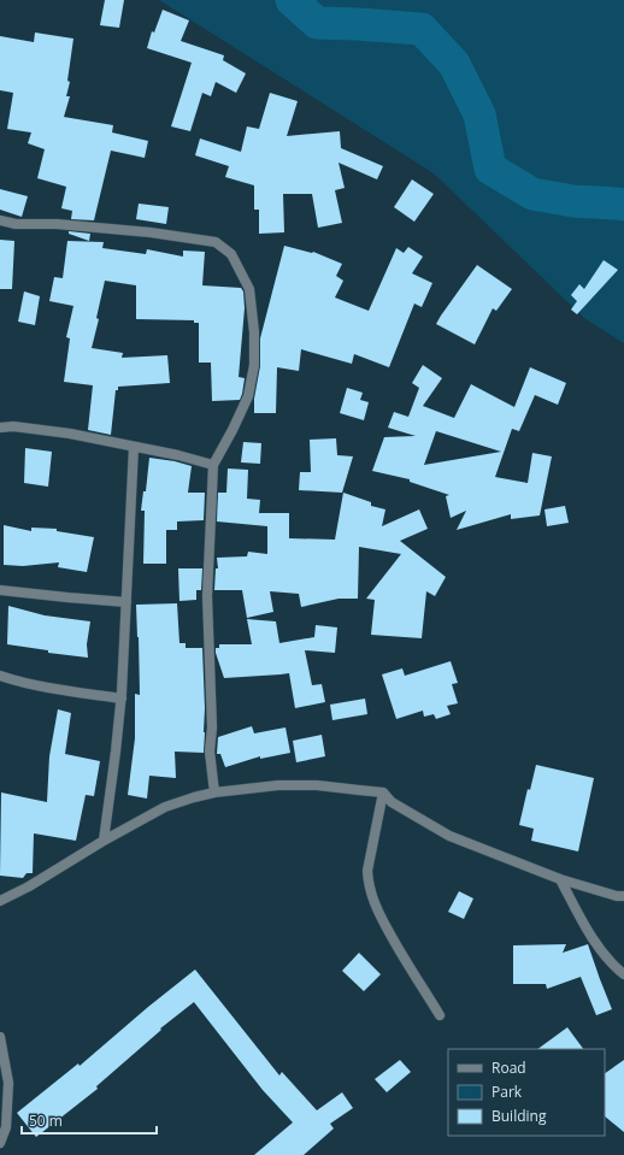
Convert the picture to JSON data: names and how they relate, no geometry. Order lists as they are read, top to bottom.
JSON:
{
  "legend": ["Road", "Park", "Building"],
  "scale_bar": "50 m"
}
